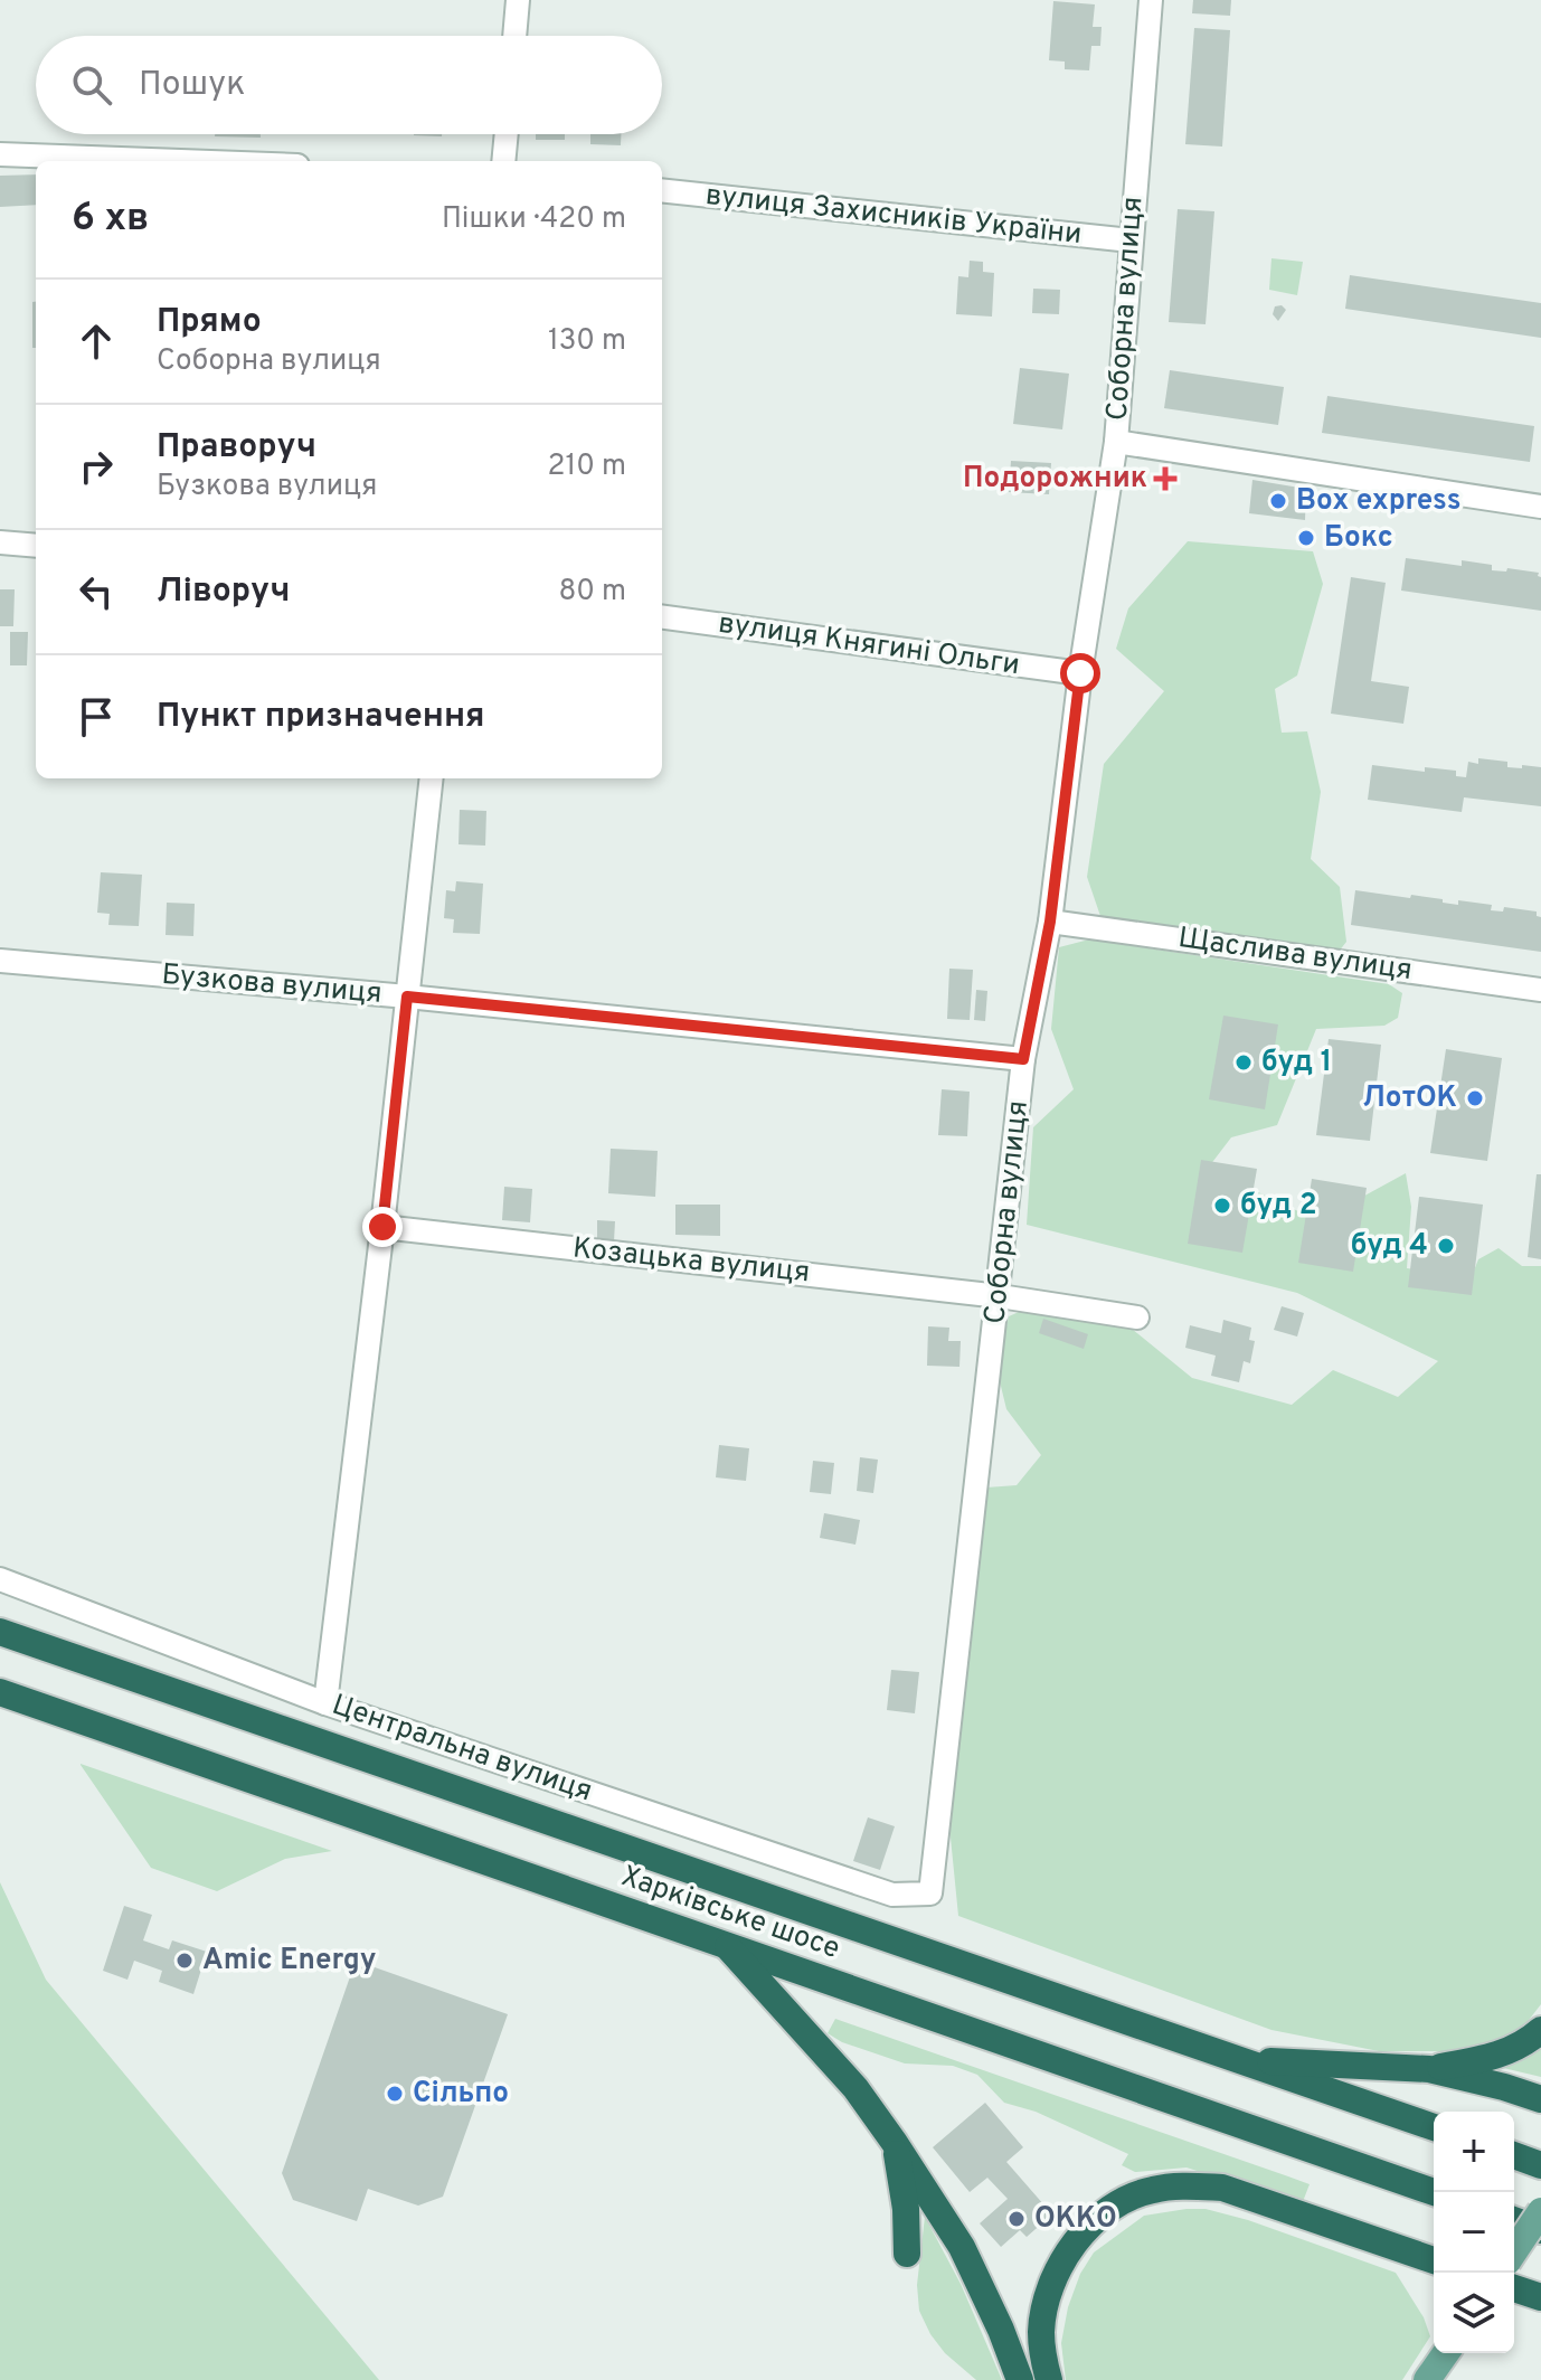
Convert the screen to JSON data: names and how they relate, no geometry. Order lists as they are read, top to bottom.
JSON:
{
  "streets": {
    "highway": ["Харківське шосе"],
    "street": [
      "вулиця Захисників України",
      "Соборна вулиця",
      "вулиця Княгині Ольги",
      "Щаслива вулиця",
      "Бузкова вулиця",
      "Козацька вулиця",
      "Центральна вулиця"
    ]
  },
  "crossings": [
    ["вулиця Захисників України", "Соборна вулиця"],
    ["Соборна вулиця", "вулиця Княгині Ольги"],
    ["Соборна вулиця", "Щаслива вулиця"],
    ["Соборна вулиця", "Бузкова вулиця"],
    ["Соборна вулиця", "Козацька вулиця"],
    ["Соборна вулиця", "Центральна вулиця"]
  ],
  "places": {
    "health": ["Подорожник"],
    "other": [
      "Box express",
      "Бокс",
      "буд 1",
      "ЛотОК",
      "буд 2",
      "буд 4",
      "Amic Energy",
      "Сільпо",
      "ОККО"
    ]
  },
  "page": {
    "search": "Пошук",
    "heading": ["6 хв", "Пішки · 420 m"],
    "list": [
      ["Прямо", "Соборна вулиця", "130 m"],
      ["Праворуч", "Бузкова вулиця", "210 m"],
      ["Ліворуч", "80 m"],
      "Пункт призначення"
    ],
    "map_buttons": ["+", "−"]
  }
}
